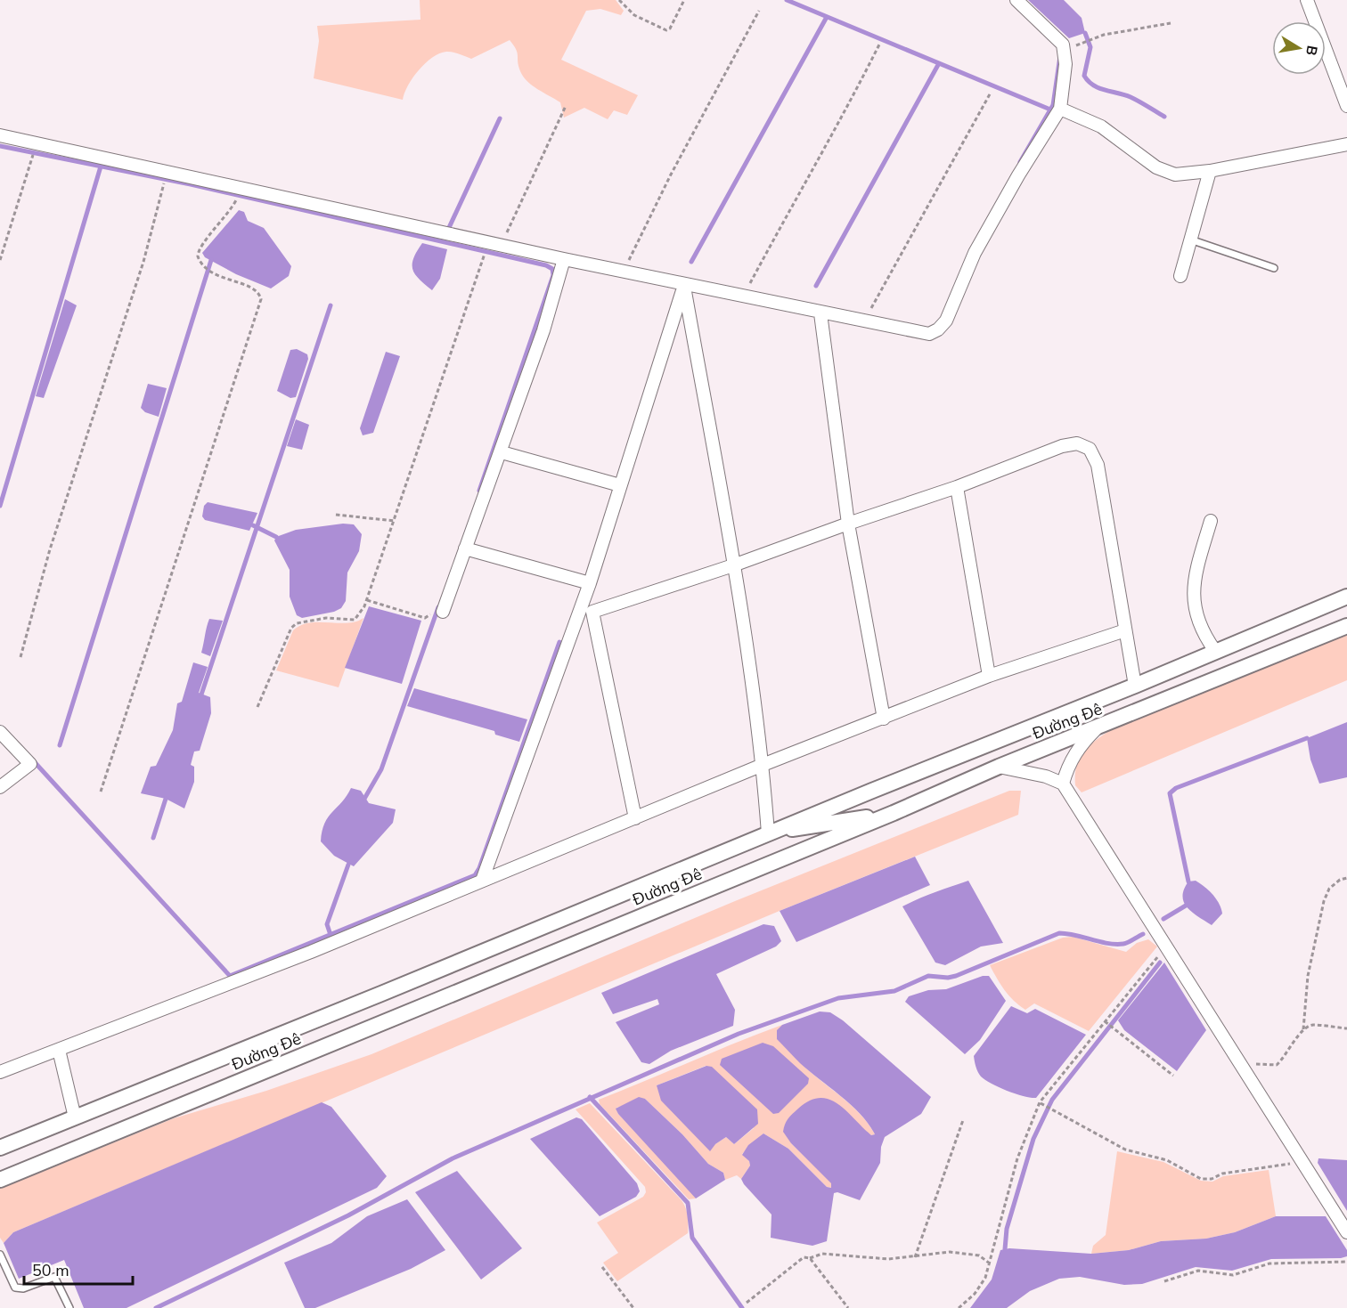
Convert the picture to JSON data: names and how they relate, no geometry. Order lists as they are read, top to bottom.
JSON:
{
  "streets": {
    "street": ["Đường Đê"]
  },
  "scale_bar": "50 m",
  "north": "right"
}
